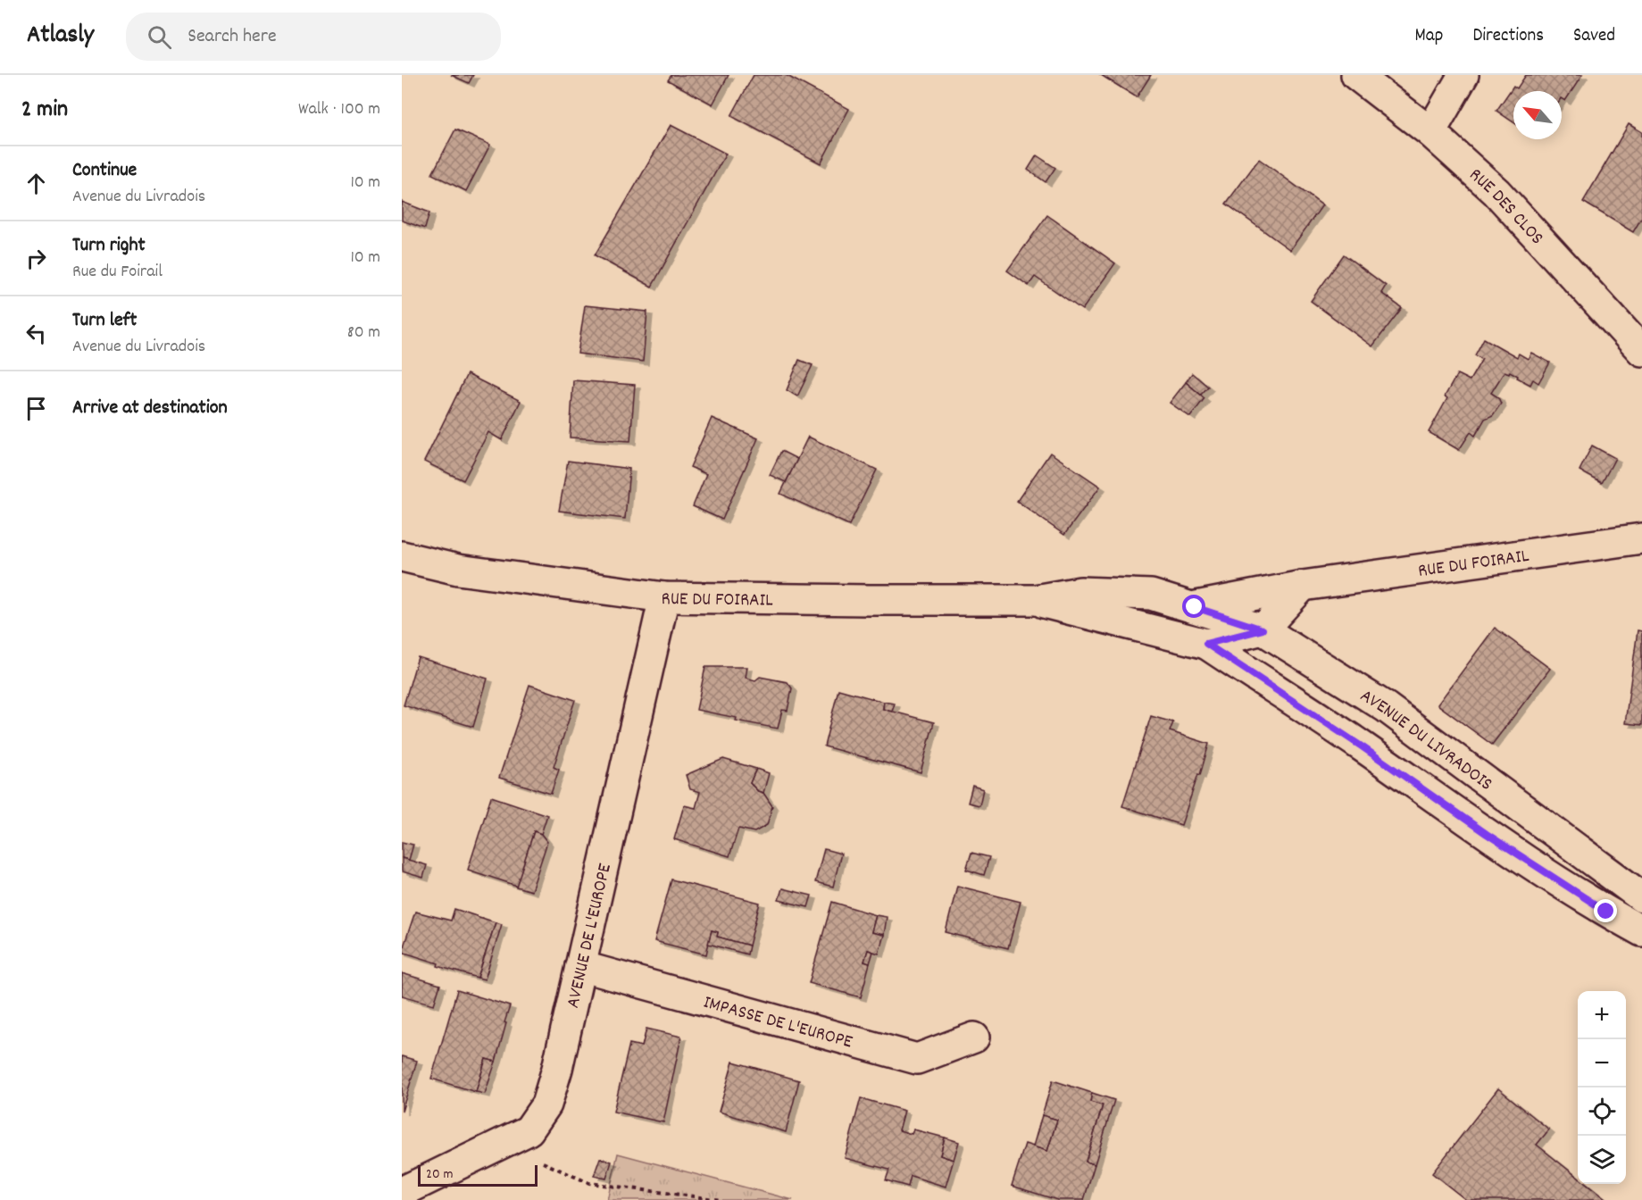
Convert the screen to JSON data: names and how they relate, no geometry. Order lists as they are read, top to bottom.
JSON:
{
  "streets": {
    "street": [
      "RUE DES CLOS",
      "RUE DU FOIRAIL",
      "AVENUE DU LIVRADOIS",
      "AVENUE DE L'EUROPE",
      "IMPASSE DE L'EUROPE"
    ]
  },
  "crossings": [
    ["RUE DU FOIRAIL", "AVENUE DU LIVRADOIS"],
    ["RUE DU FOIRAIL", "AVENUE DE L'EUROPE"],
    ["AVENUE DE L'EUROPE", "IMPASSE DE L'EUROPE"]
  ],
  "scale_bar": "20 m",
  "north": "top left",
  "page": {
    "header": "Atlasly",
    "search": "Search here",
    "nav": ["Map", "Directions", "Saved"],
    "heading": ["2 min", "Walk · 100 m"],
    "list": [
      ["Continue", "Avenue du Livradois", "10 m"],
      ["Turn right", "Rue du Foirail", "10 m"],
      ["Turn left", "Avenue du Livradois", "80 m"],
      "Arrive at destination"
    ],
    "map_buttons": ["+", "−"],
    "scale": "20 m"
  }
}
